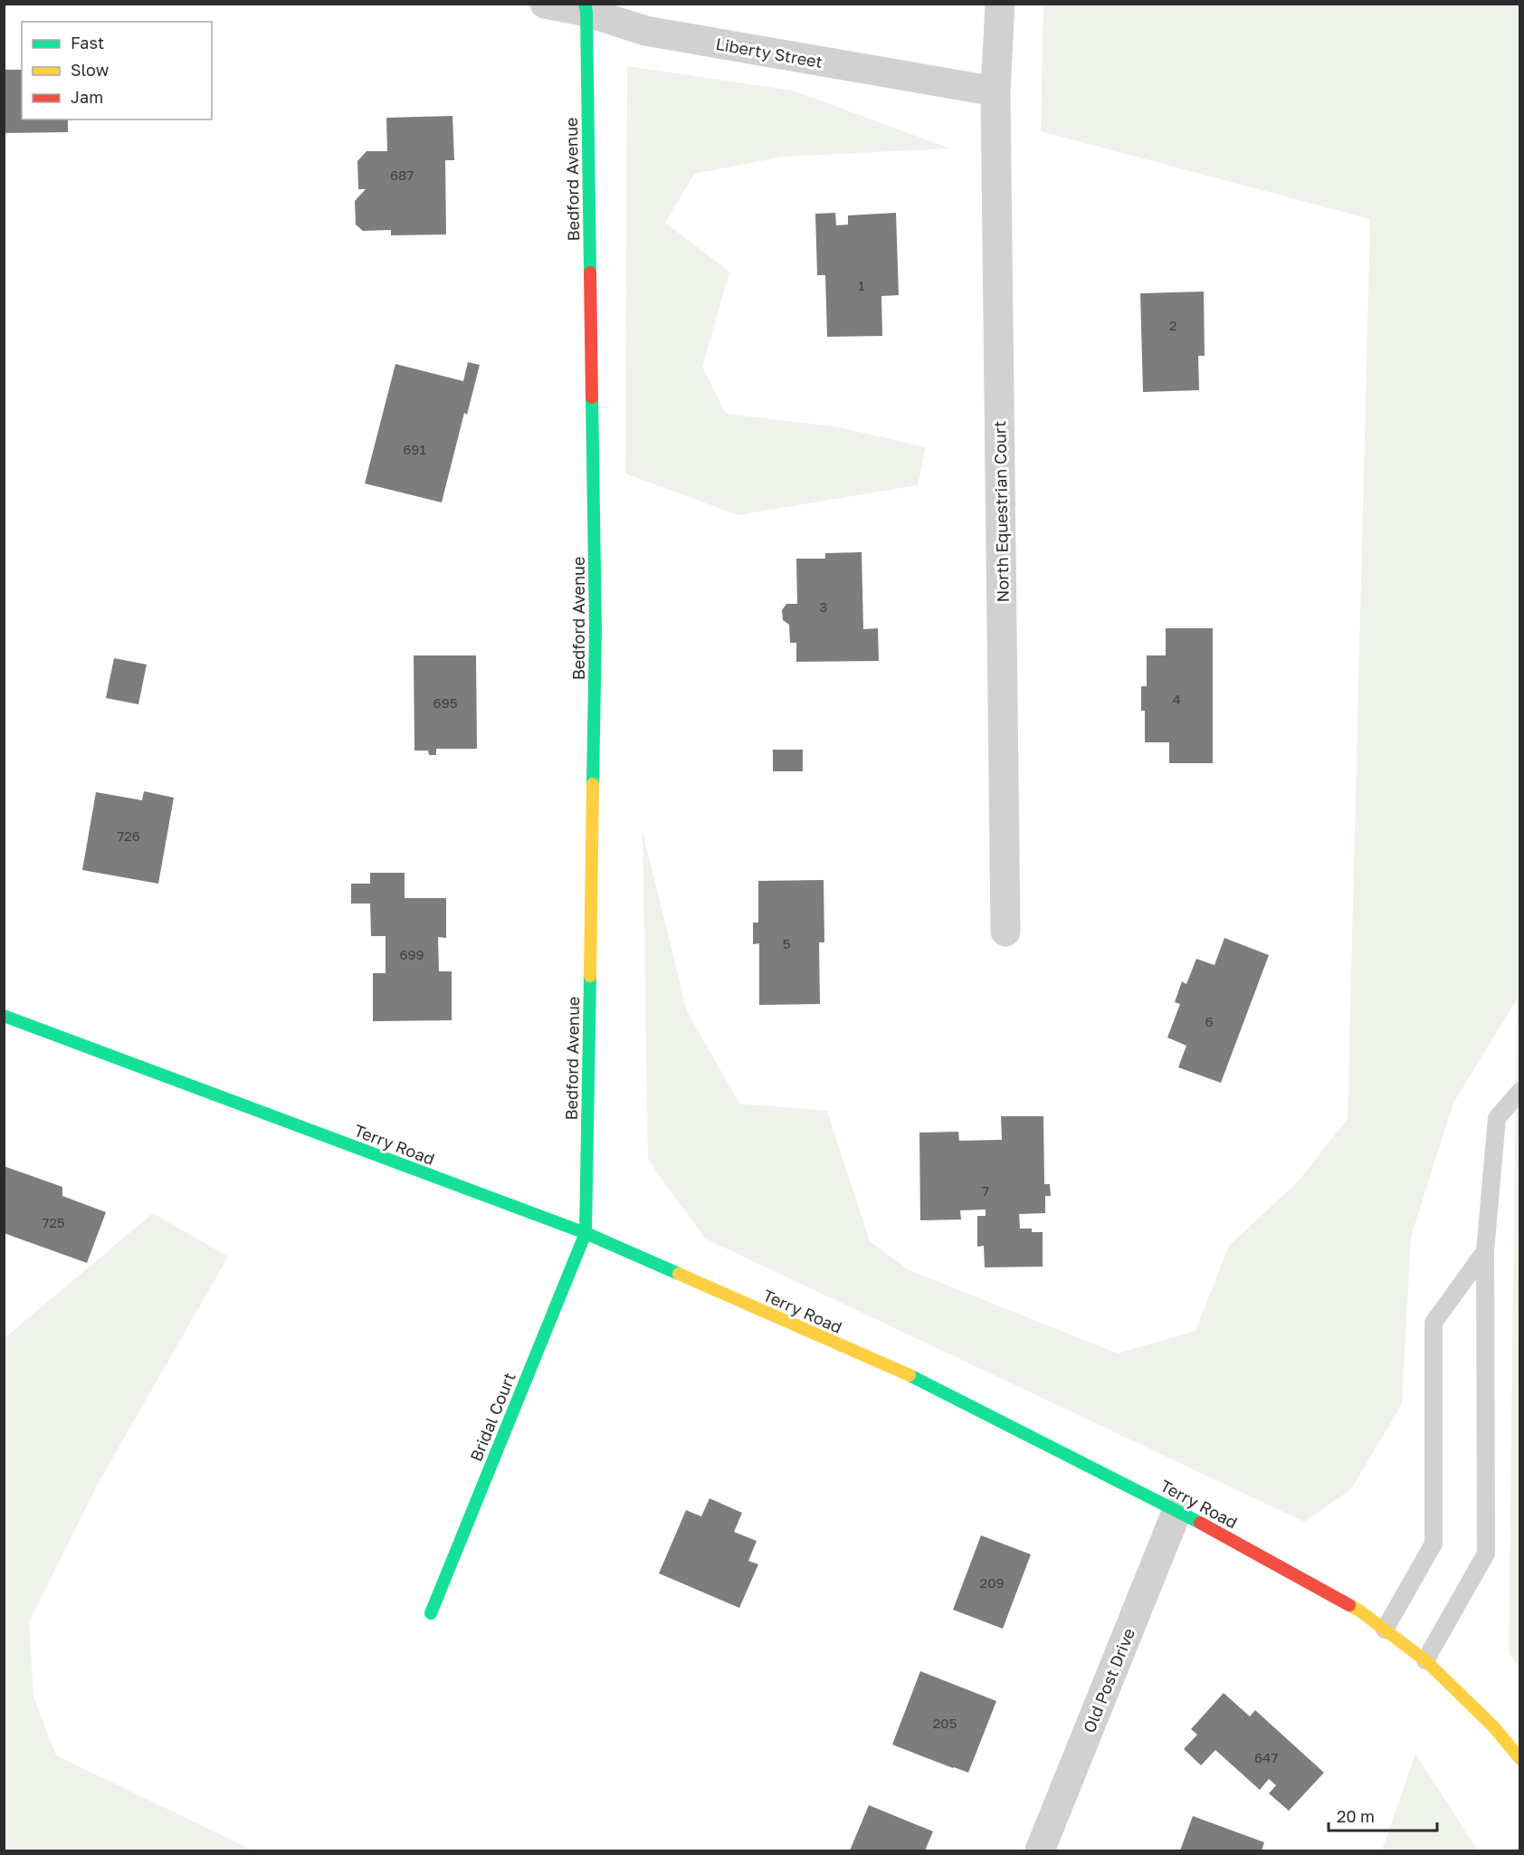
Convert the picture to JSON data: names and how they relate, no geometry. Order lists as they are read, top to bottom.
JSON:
{
  "streets": {
    "street": [
      "Liberty Street",
      "Bedford Avenue",
      "North Equestrian Court",
      "Terry Road",
      "Bridal Court",
      "Old Post Drive"
    ]
  },
  "crossings": [
    ["Liberty Street", "Bedford Avenue"],
    ["Liberty Street", "North Equestrian Court"],
    ["Bedford Avenue", "Terry Road"],
    ["Bedford Avenue", "Bridal Court"],
    ["Terry Road", "Bridal Court"],
    ["Terry Road", "Old Post Drive"]
  ],
  "house_numbers": [
    "687",
    "1",
    "2",
    "691",
    "3",
    "4",
    "695",
    "726",
    "5",
    "699",
    "6",
    "7",
    "725",
    "209",
    "205",
    "647"
  ],
  "legend": ["Fast", "Slow", "Jam"],
  "scale_bar": "20 m"
}
